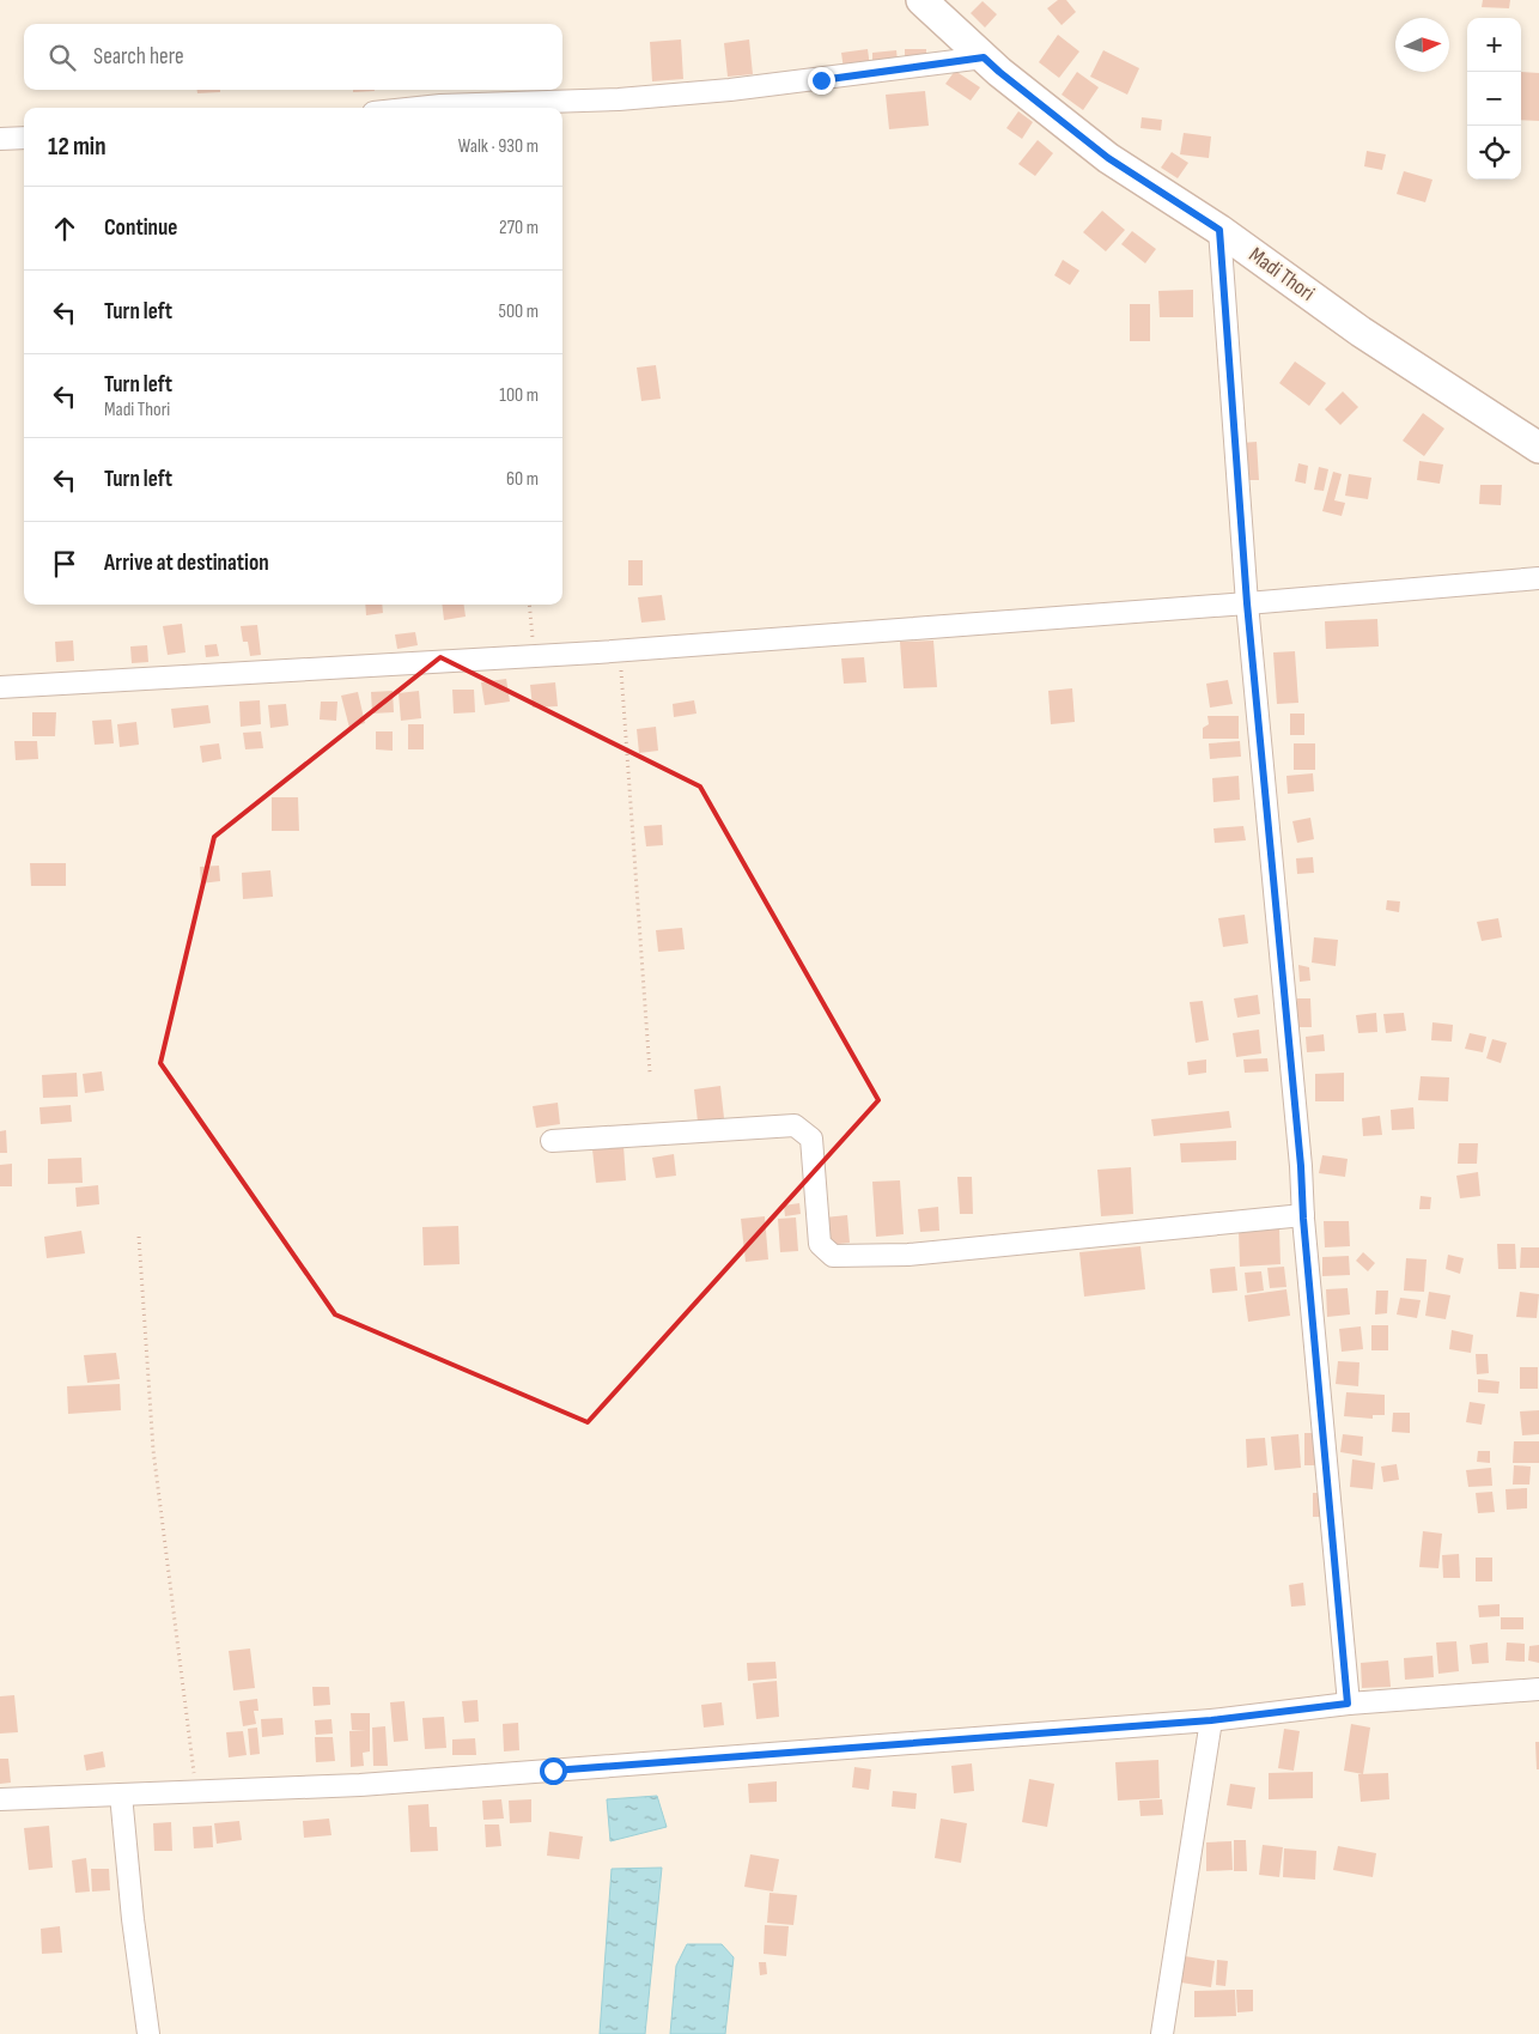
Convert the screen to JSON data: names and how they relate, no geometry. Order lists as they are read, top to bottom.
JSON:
{
  "streets": {
    "main road": ["Madi Thori"]
  },
  "north": "right",
  "page": {
    "map_buttons": ["+", "−"],
    "search": "Search here",
    "heading": ["12 min", "Walk · 930 m"],
    "list": [
      ["Continue", "270 m"],
      ["Turn left", "500 m"],
      ["Turn left", "Madi Thori", "100 m"],
      ["Turn left", "60 m"],
      "Arrive at destination"
    ]
  }
}
